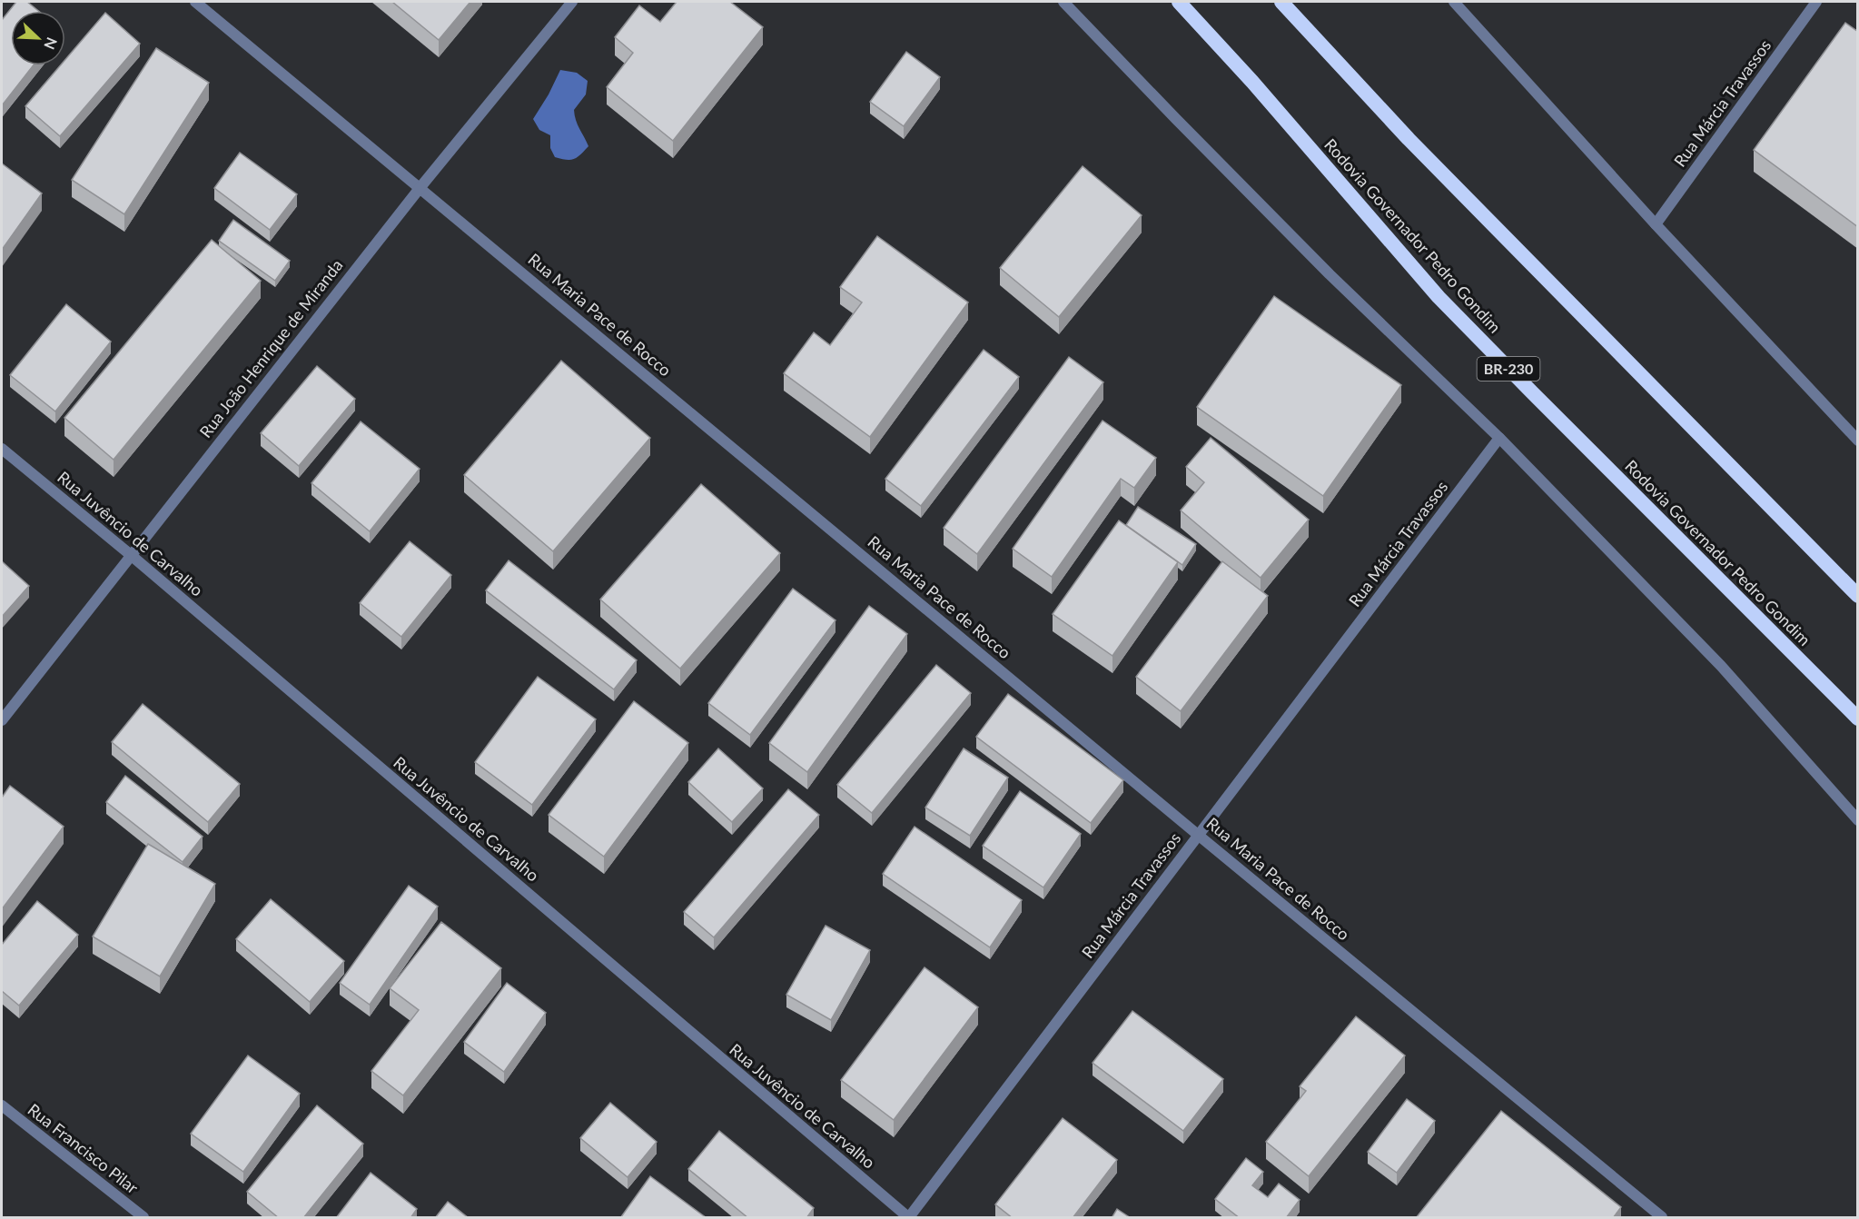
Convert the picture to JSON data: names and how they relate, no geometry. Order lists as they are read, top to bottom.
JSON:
{
  "streets": {
    "highway": ["Rodovia Governador Pedro Gondim", "BR-230"],
    "street": [
      "Rua Márcia Travassos",
      "Rua Maria Pace de Rocco",
      "Rua João Henrique de Miranda",
      "Rua Juvêncio de Carvalho",
      "Rua Francisco Pilar"
    ]
  },
  "crossings": [
    ["Rua Márcia Travassos", "Rua Maria Pace de Rocco"],
    ["Rua Márcia Travassos", "Rua Juvêncio de Carvalho"],
    ["Rua Maria Pace de Rocco", "Rua João Henrique de Miranda"],
    ["Rua João Henrique de Miranda", "Rua Juvêncio de Carvalho"]
  ],
  "north": "bottom right"
}
